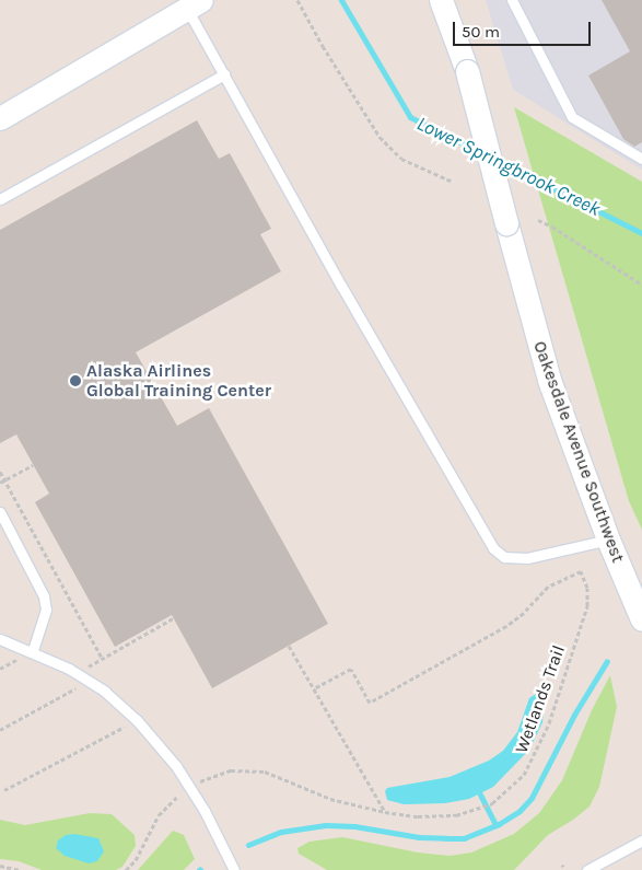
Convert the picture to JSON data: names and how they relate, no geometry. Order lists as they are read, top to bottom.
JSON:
{
  "streets": {
    "street": ["Oakesdale Avenue Southwest"],
    "path": ["Wetlands Trail"]
  },
  "water": ["Lower Springbrook Creek"],
  "places": ["Alaska Airlines Global Training Center"],
  "scale_bar": "50 m"
}
